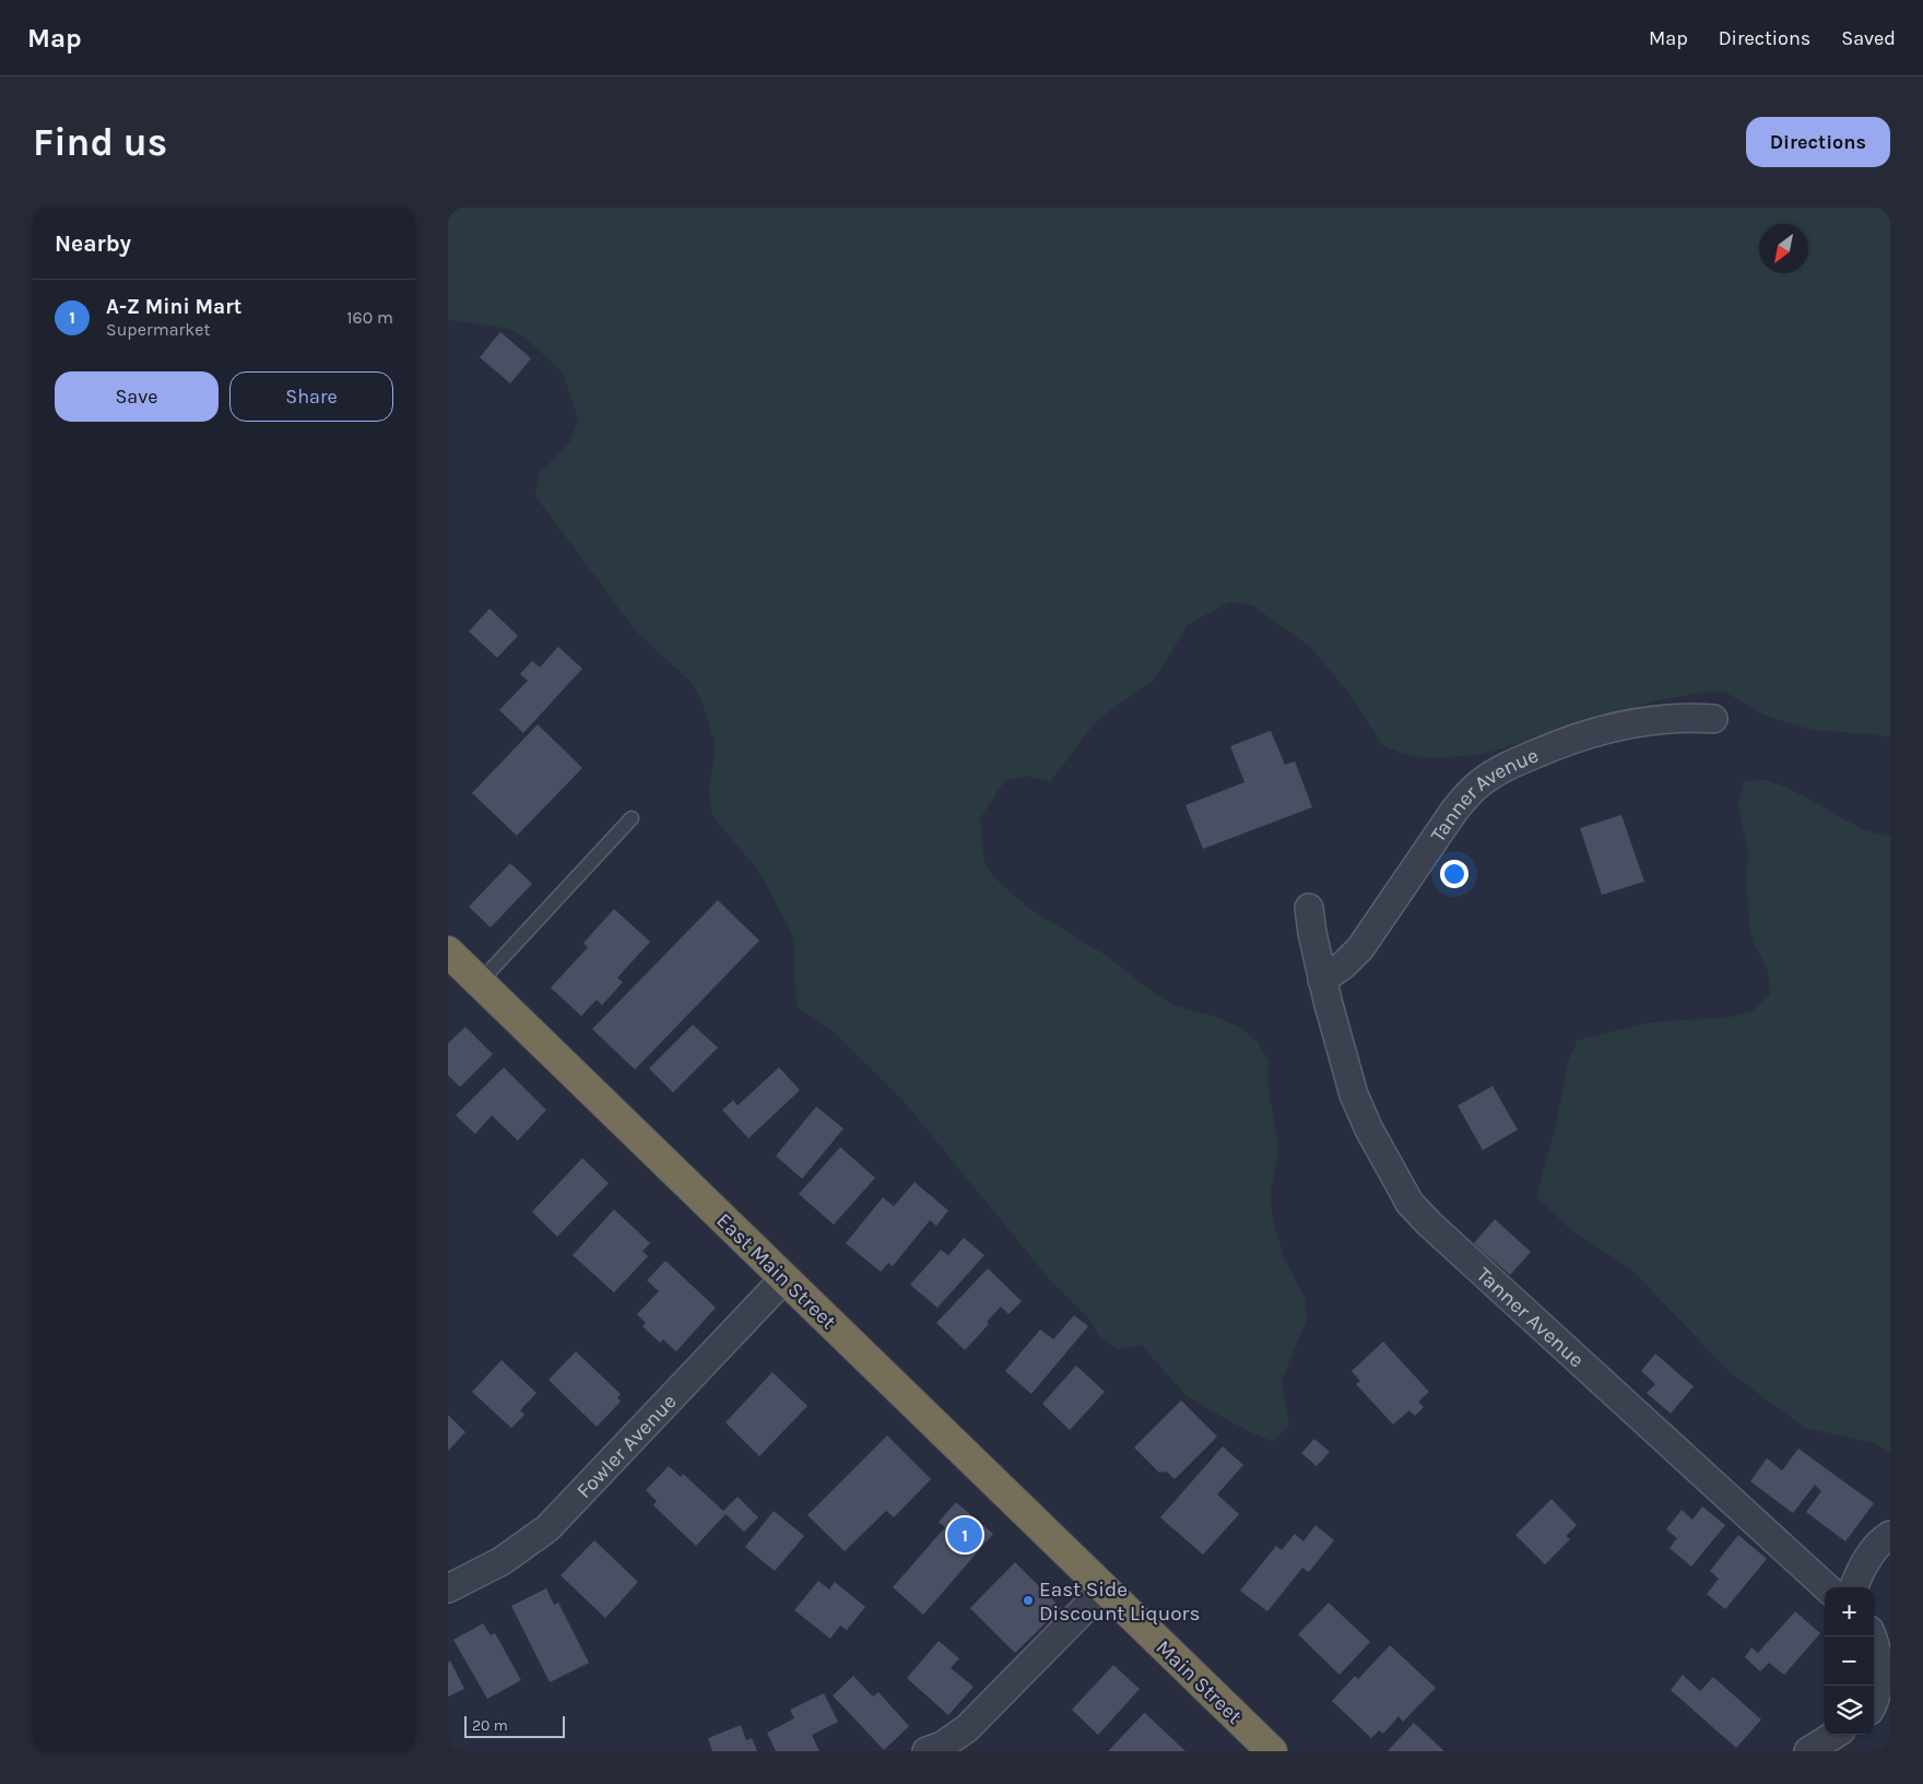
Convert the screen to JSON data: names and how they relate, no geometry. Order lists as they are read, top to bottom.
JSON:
{
  "streets": {
    "highway": ["East Main Street", "Main Street"],
    "street": ["Tanner Avenue", "Fowler Avenue"]
  },
  "crossings": [
    ["East Main Street", "Fowler Avenue"],
    ["East Main Street", "Main Street"]
  ],
  "places": ["East Side Discount Liquors"],
  "scale_bar": "20 m",
  "north": "bottom left",
  "page": {
    "header": "Map",
    "nav": ["Map", "Directions", "Saved"],
    "buttons": [
      "Directions",
      ["Save", "Share"]
    ],
    "title": "Find us",
    "heading": "Nearby",
    "list": [
      {
        "mark": "1",
        "name": "A-Z Mini Mart",
        "note": "Supermarket",
        "value": "160 m"
      }
    ],
    "pins": "1",
    "map_buttons": ["+", "−"],
    "scale": "20 m"
  }
}
